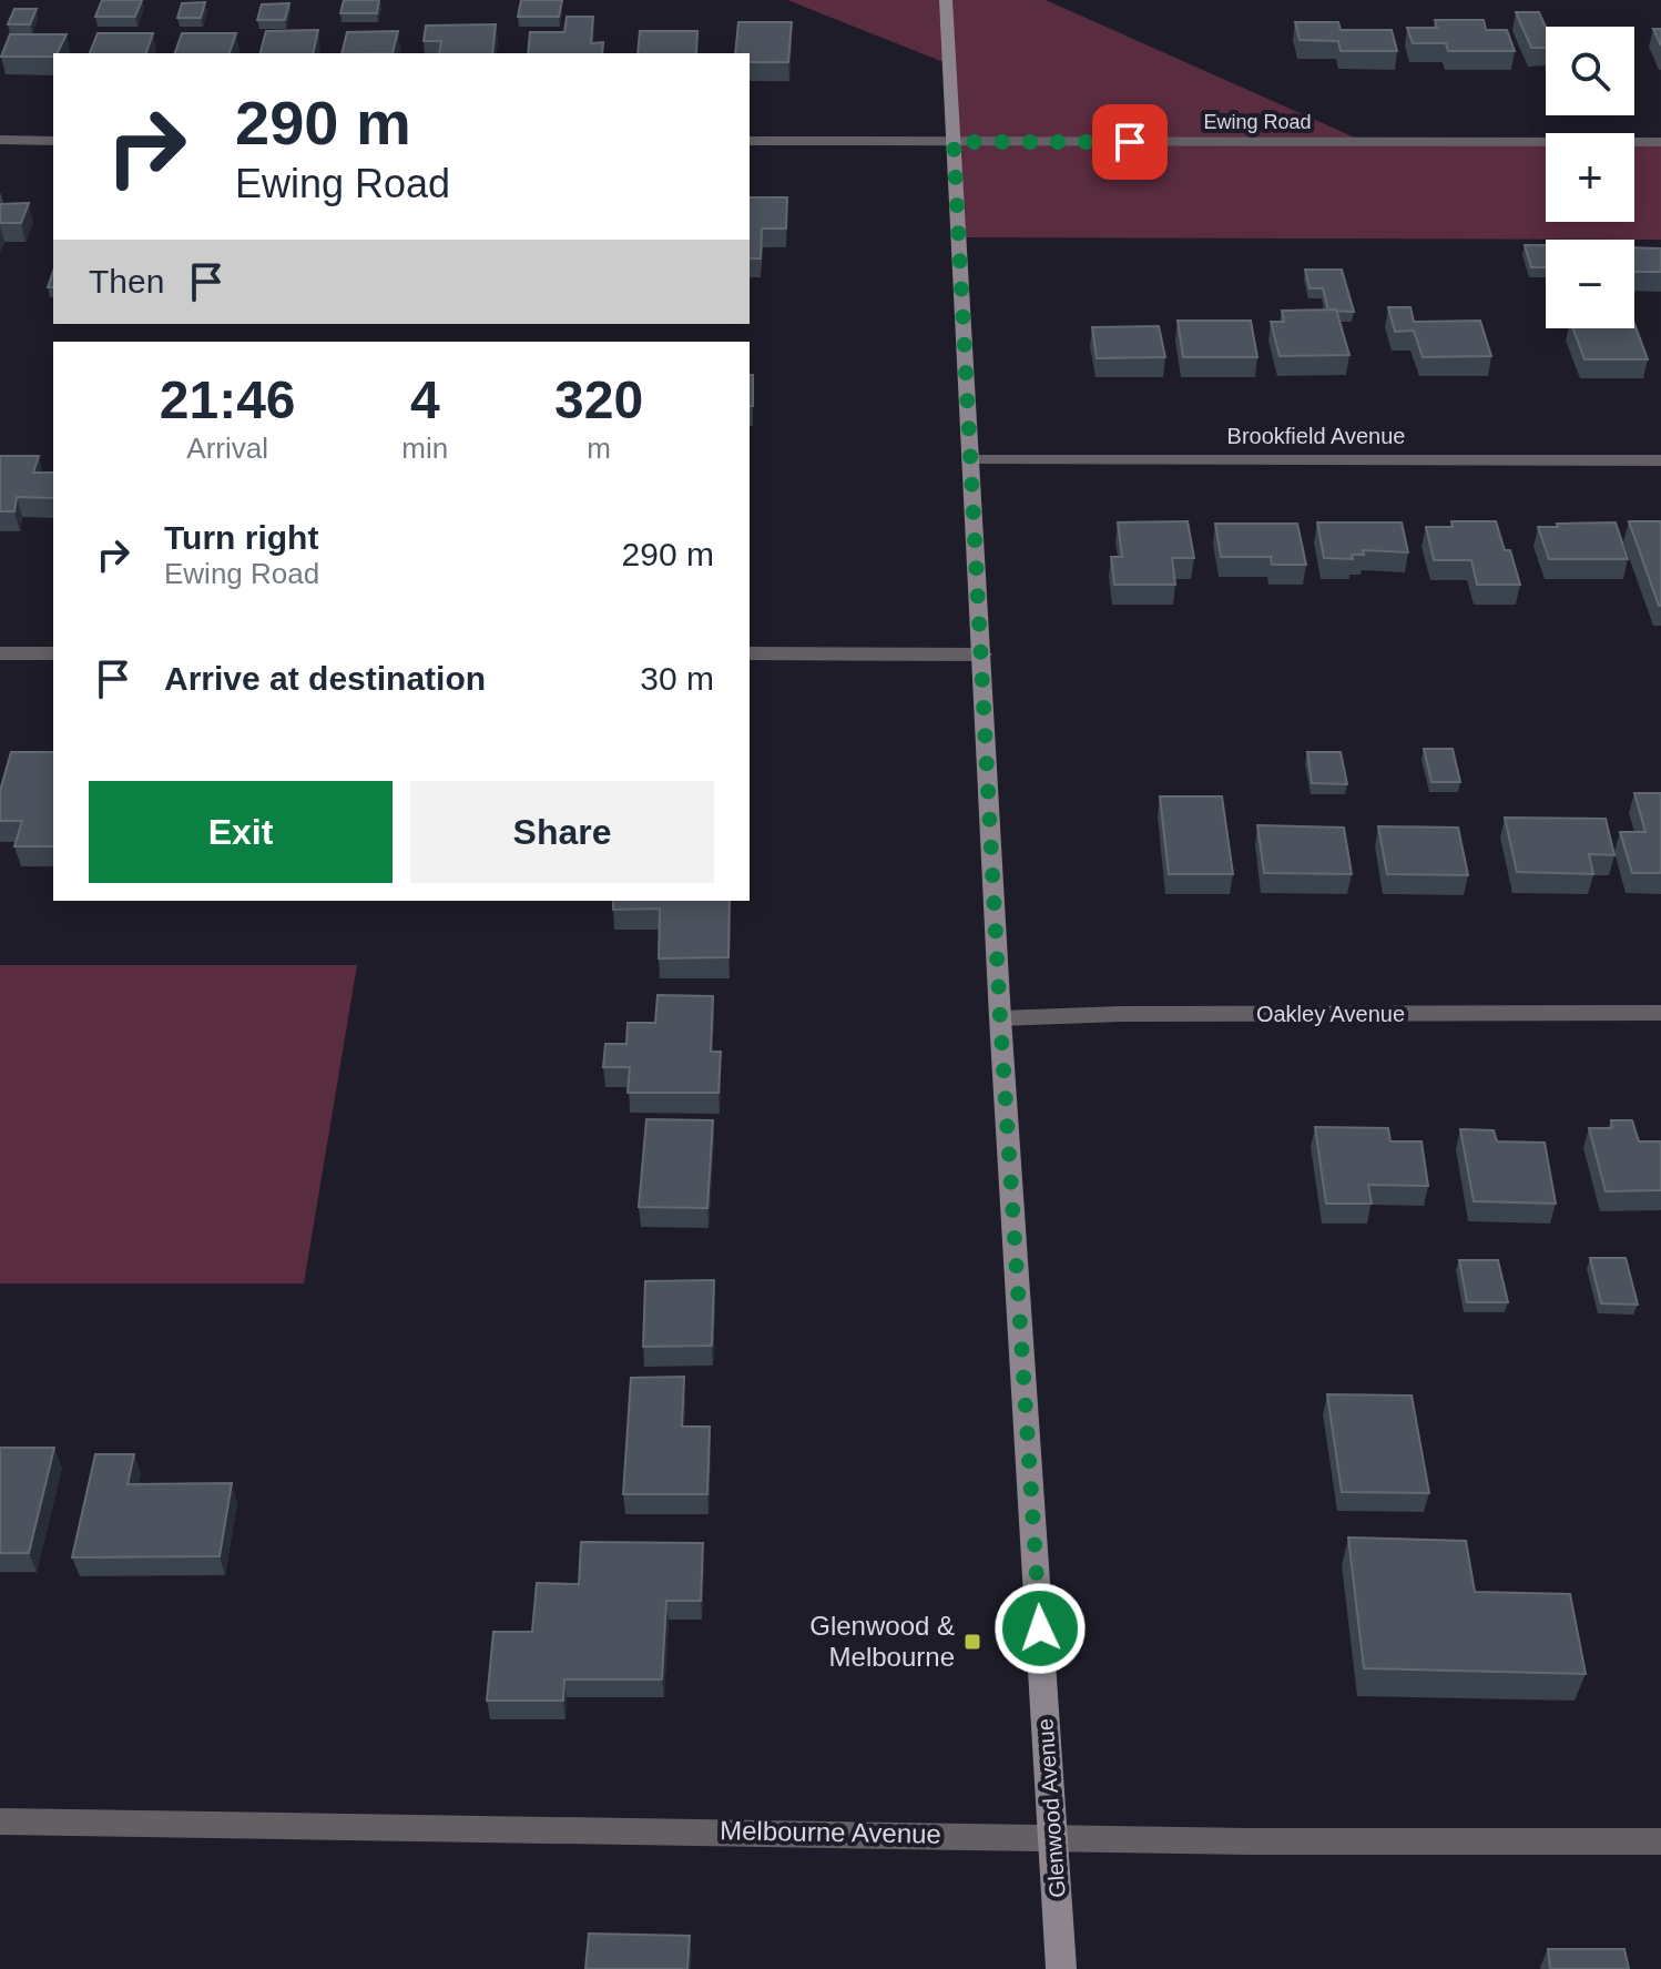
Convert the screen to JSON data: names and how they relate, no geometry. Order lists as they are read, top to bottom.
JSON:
{
  "streets": {
    "street": [
      "Ewing Road",
      "Brookfield Avenue",
      "Oakley Avenue",
      "Glenwood Avenue",
      "Melbourne Avenue"
    ]
  },
  "crossings": [
    ["Ewing Road", "Glenwood Avenue"],
    ["Brookfield Avenue", "Glenwood Avenue"],
    ["Oakley Avenue", "Glenwood Avenue"],
    ["Glenwood Avenue", "Melbourne Avenue"]
  ],
  "places": {
    "transit": ["Glenwood & Melbourne"]
  },
  "page": {
    "map_buttons": ["+", "−"],
    "turn": ["290 m", "Ewing Road"],
    "then": "Then",
    "eta": [
      "21:46",
      "Arrival",
      "4",
      "min",
      "320",
      "m"
    ],
    "list": [
      {
        "name": "Turn right",
        "note": "Ewing Road",
        "value": "290 m"
      },
      {
        "name": "Arrive at destination",
        "value": "30 m"
      }
    ],
    "buttons": ["Exit", "Share"]
  }
}
